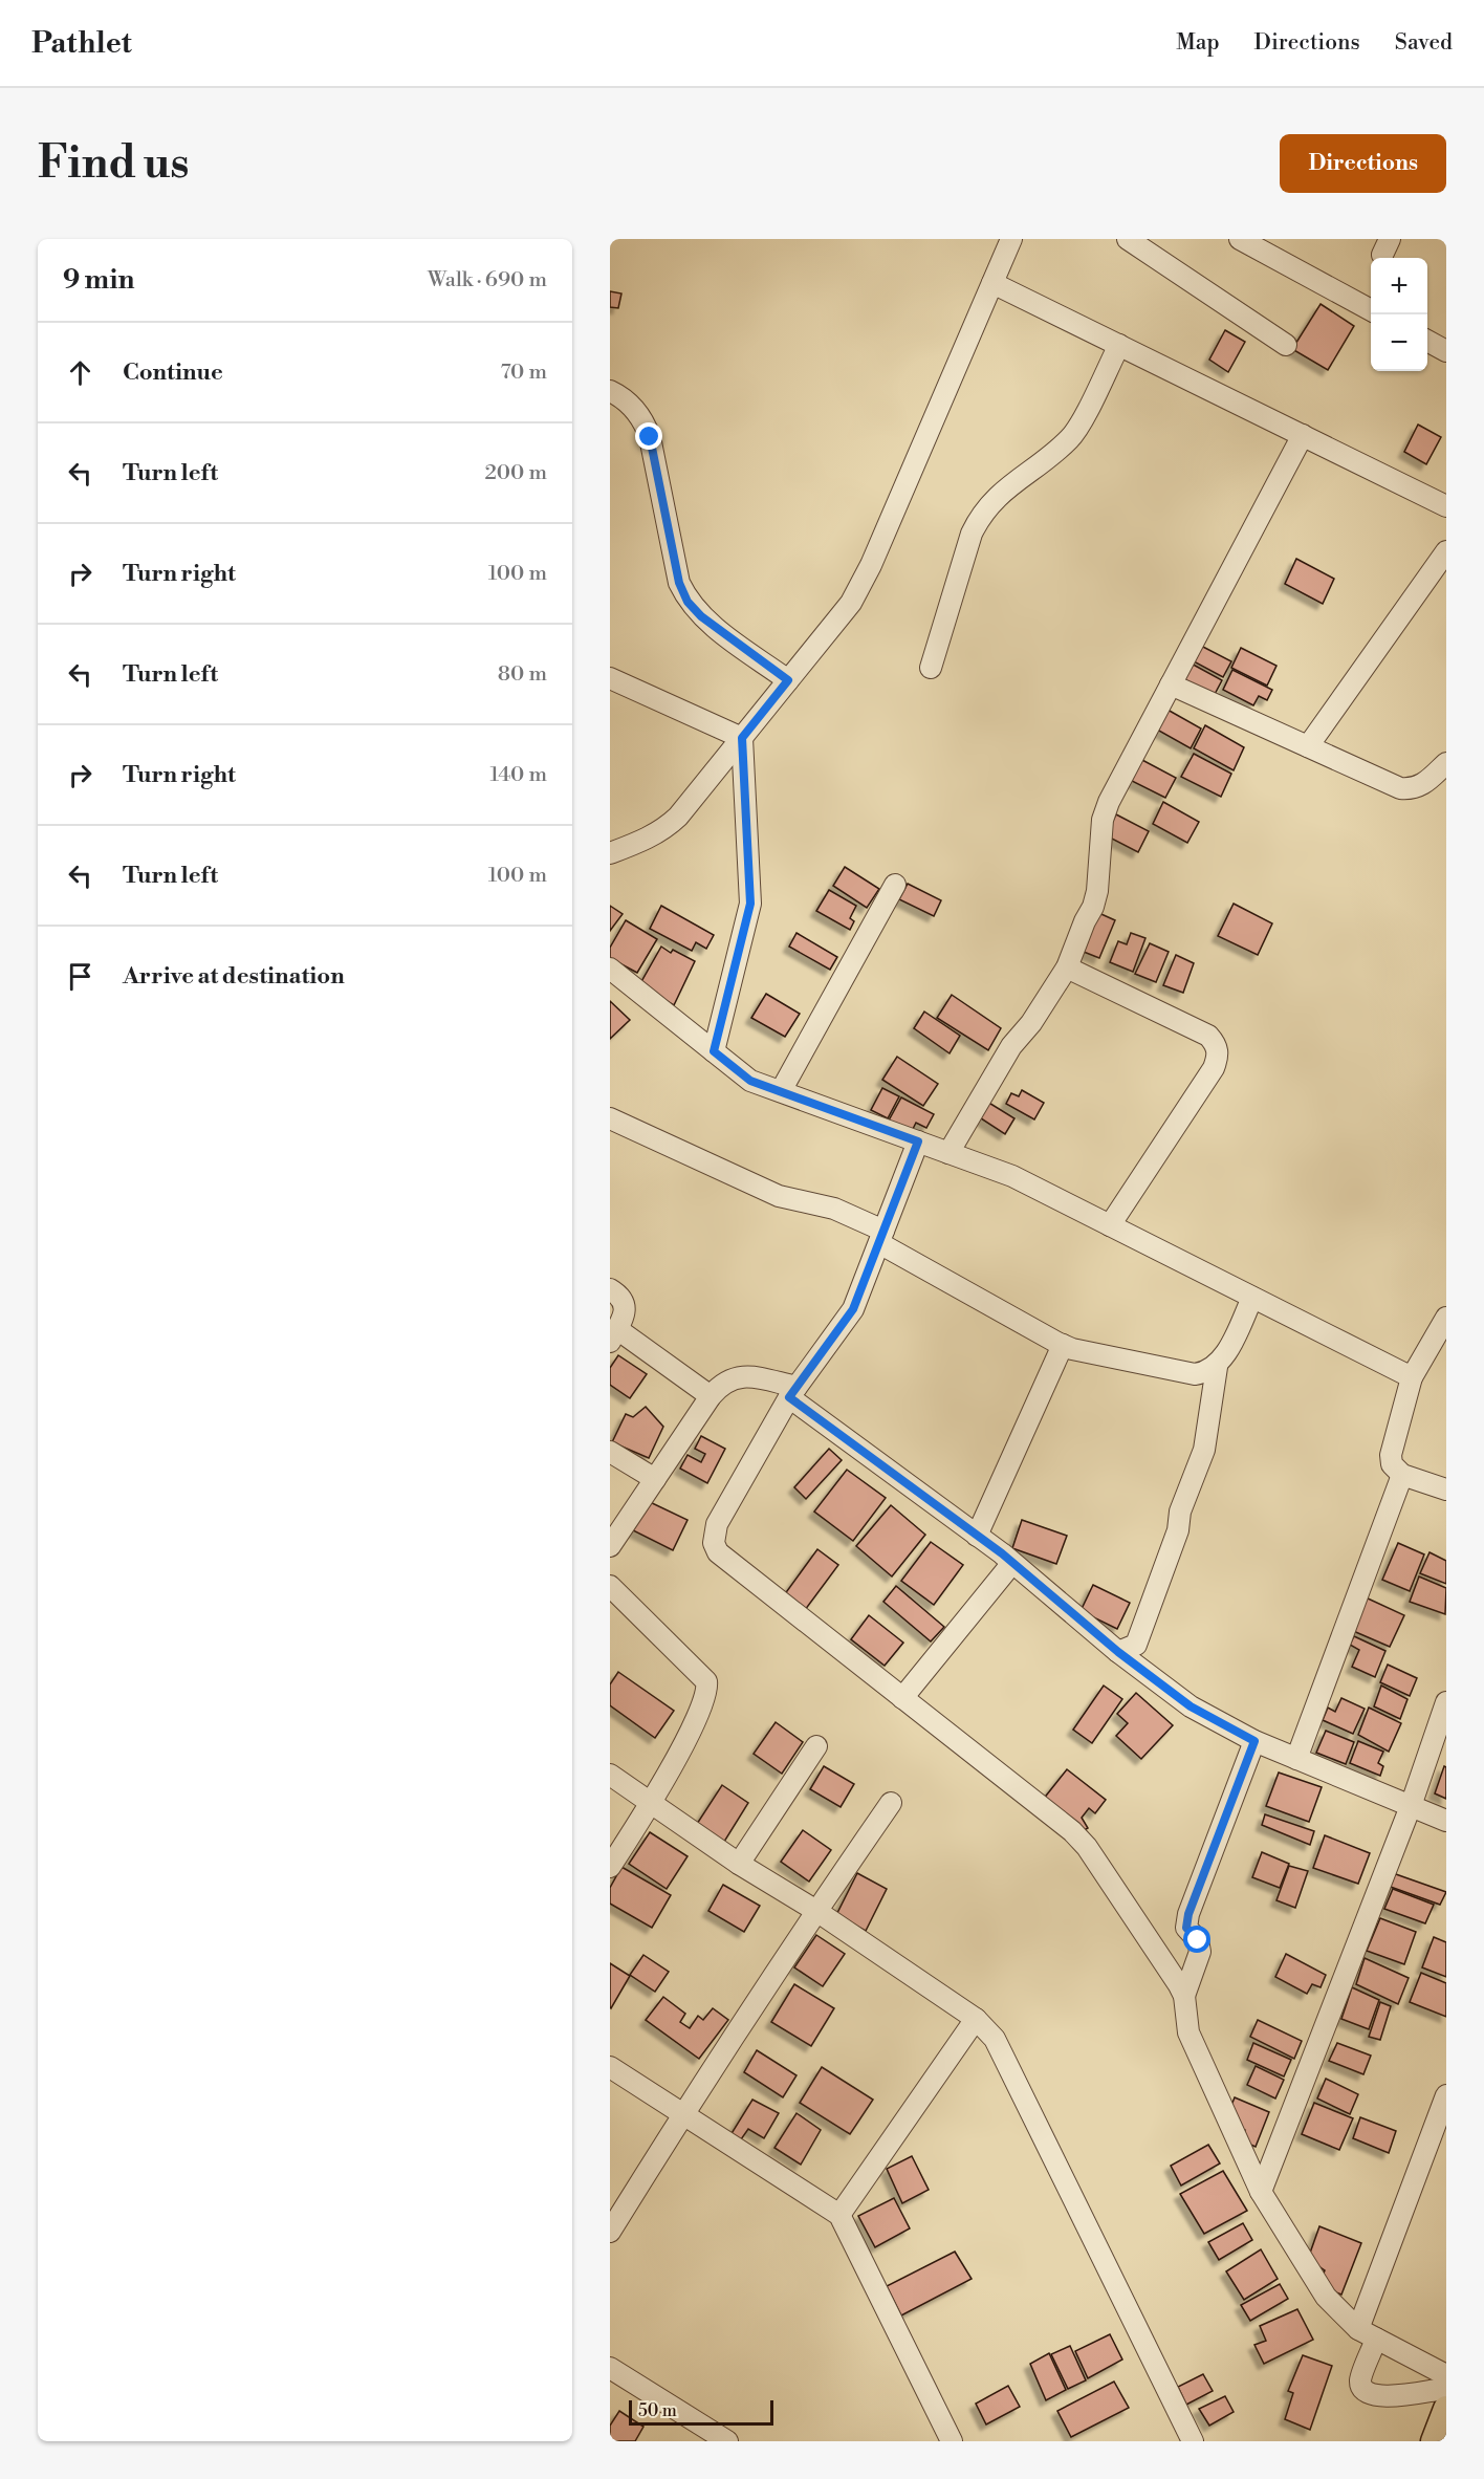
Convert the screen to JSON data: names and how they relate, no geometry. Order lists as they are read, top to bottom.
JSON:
{
  "scale_bar": "50 m",
  "page": {
    "header": "Pathlet",
    "nav": ["Map", "Directions", "Saved"],
    "buttons": "Directions",
    "title": "Find us",
    "heading": ["9 min", "Walk · 690 m"],
    "map_buttons": ["+", "−"],
    "list": [
      ["Continue", "70 m"],
      ["Turn left", "200 m"],
      ["Turn right", "100 m"],
      ["Turn left", "80 m"],
      ["Turn right", "140 m"],
      ["Turn left", "100 m"],
      "Arrive at destination"
    ],
    "scale": "50 m"
  }
}
